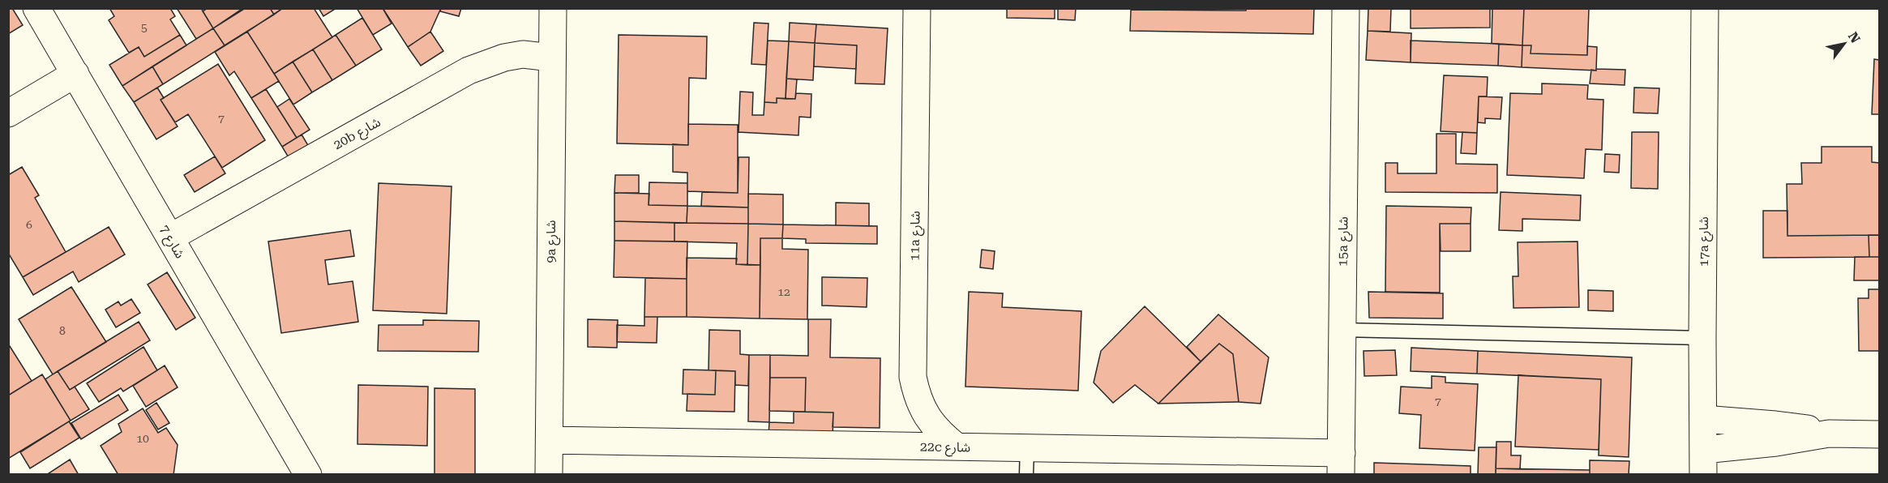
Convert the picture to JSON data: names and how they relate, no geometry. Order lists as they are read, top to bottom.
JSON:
{
  "streets": {
    "street": [
      "20b شارع",
      "11a شارع",
      "شارع 7",
      "9a شارع",
      "15a شارع",
      "17a شارع",
      "22c شارع"
    ]
  },
  "crossings": [
    ["20b شارع", "شارع 7"],
    ["20b شارع", "9a شارع"],
    ["11a شارع", "22c شارع"],
    ["9a شارع", "22c شارع"],
    ["15a شارع", "22c شارع"]
  ],
  "house_numbers": [
    "5",
    "7",
    "6",
    "12",
    "8",
    "7",
    "10"
  ],
  "north": "top right"
}
